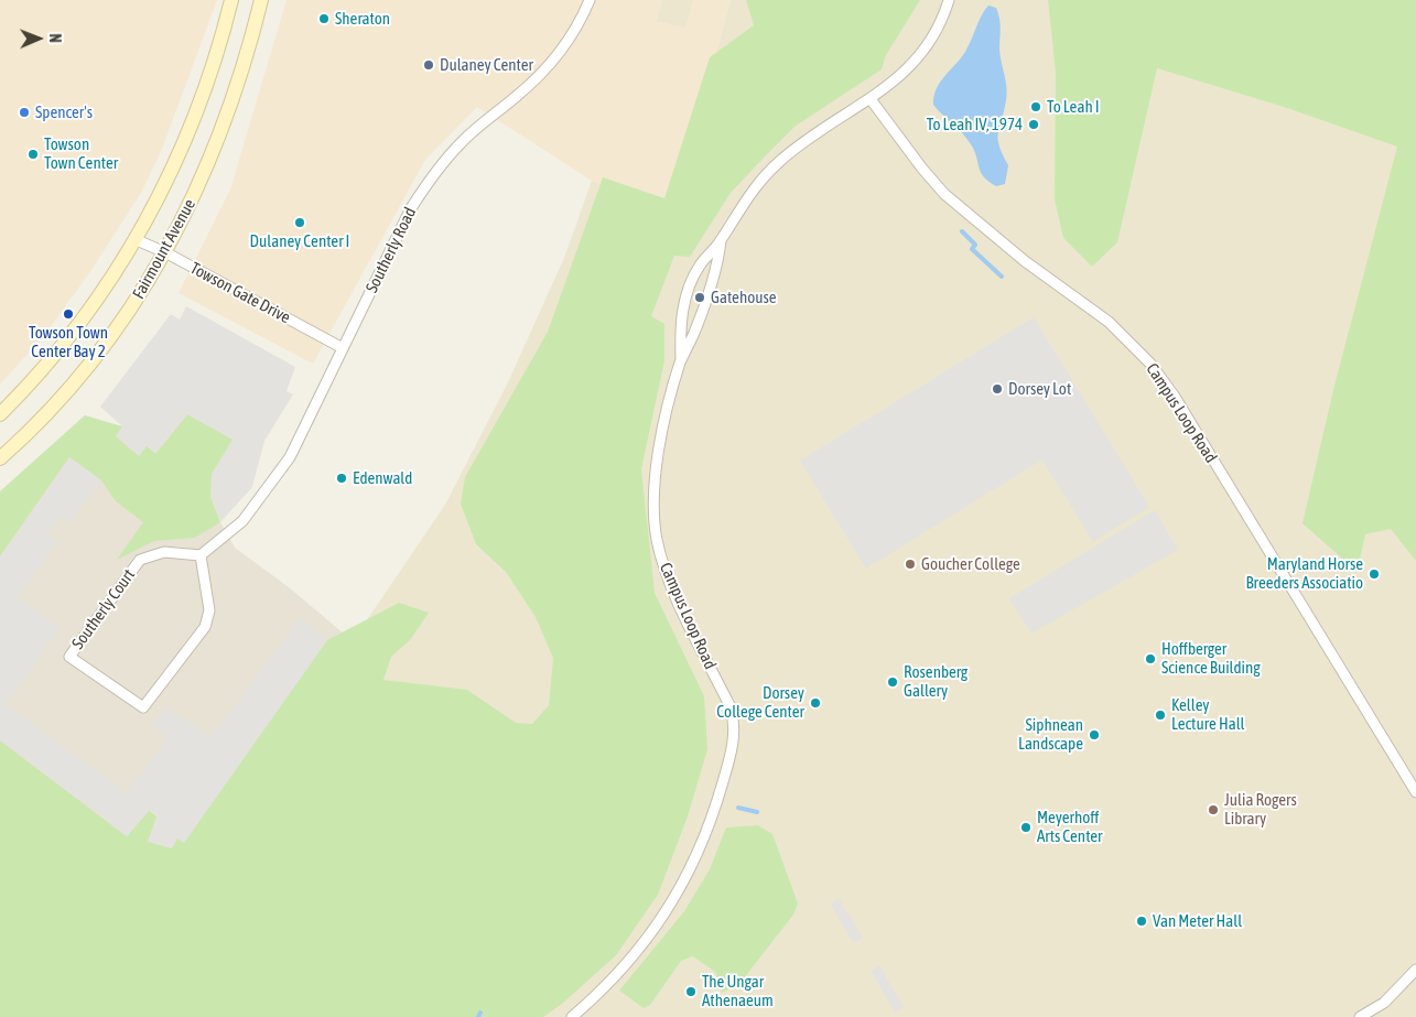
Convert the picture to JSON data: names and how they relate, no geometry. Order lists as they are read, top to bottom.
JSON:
{
  "streets": {
    "main road": ["Fairmount Avenue"],
    "street": [
      "Southerly Road",
      "Towson Gate Drive",
      "Campus Loop Road",
      "Southerly Court"
    ]
  },
  "crossings": [
    ["Fairmount Avenue", "Towson Gate Drive"],
    ["Southerly Road", "Towson Gate Drive"],
    ["Southerly Road", "Southerly Court"]
  ],
  "places": [
    "Sheraton",
    "Dulaney Center",
    "To Leah I",
    "Spencer's",
    "To Leah IV, 1974",
    "Towson Town Center",
    "Dulaney Center I",
    "Gatehouse",
    "Towson Town Center Bay 2",
    "Dorsey Lot",
    "Edenwald",
    "Goucher College",
    "Maryland Horse Breeders Associatio",
    "Hoffberger Science Building",
    "Rosenberg Gallery",
    "Dorsey College Center",
    "Kelley Lecture Hall",
    "Siphnean Landscape",
    "Julia Rogers Library",
    "Meyerhoff Arts Center",
    "Van Meter Hall",
    "The Ungar Athenaeum"
  ],
  "north": "right"
}
